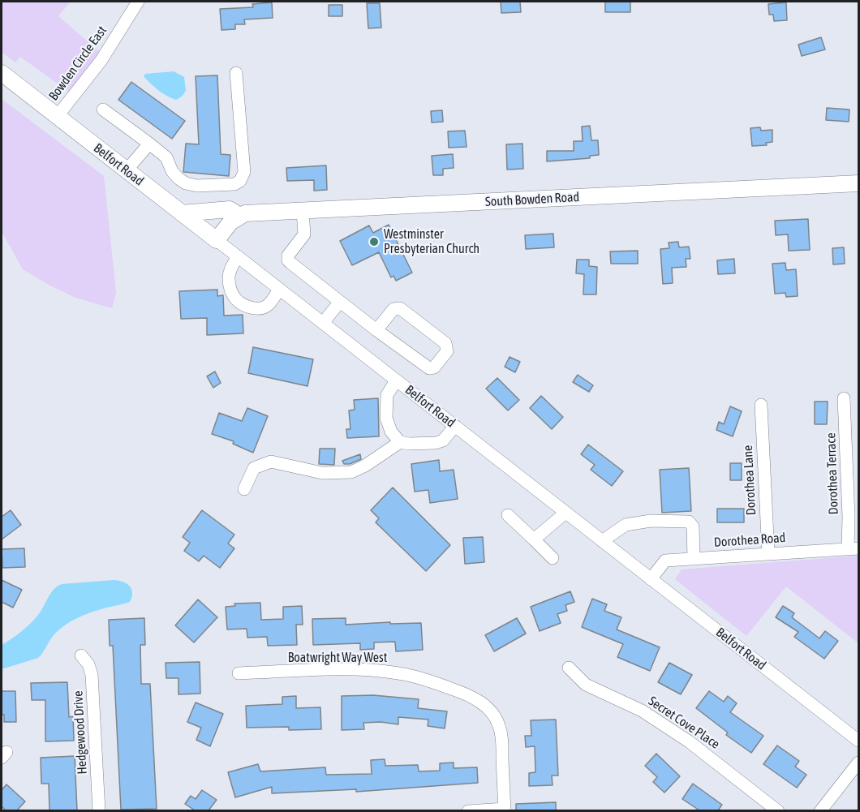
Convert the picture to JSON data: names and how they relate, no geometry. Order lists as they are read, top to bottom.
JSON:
{
  "streets": {
    "main road": ["Belfort Road", "South Bowden Road"],
    "street": [
      "Bowden Circle East",
      "Dorothea Terrace",
      "Dorothea Lane",
      "Dorothea Road",
      "Boatwright Way West",
      "Secret Cove Place",
      "Hedgewood Drive"
    ]
  },
  "crossings": [
    ["Bowden Circle East", "Belfort Road"],
    ["Belfort Road", "Dorothea Road"],
    ["Dorothea Terrace", "Dorothea Road"],
    ["Dorothea Lane", "Dorothea Road"]
  ],
  "places": ["Westminster Presbyterian Church"]
}
